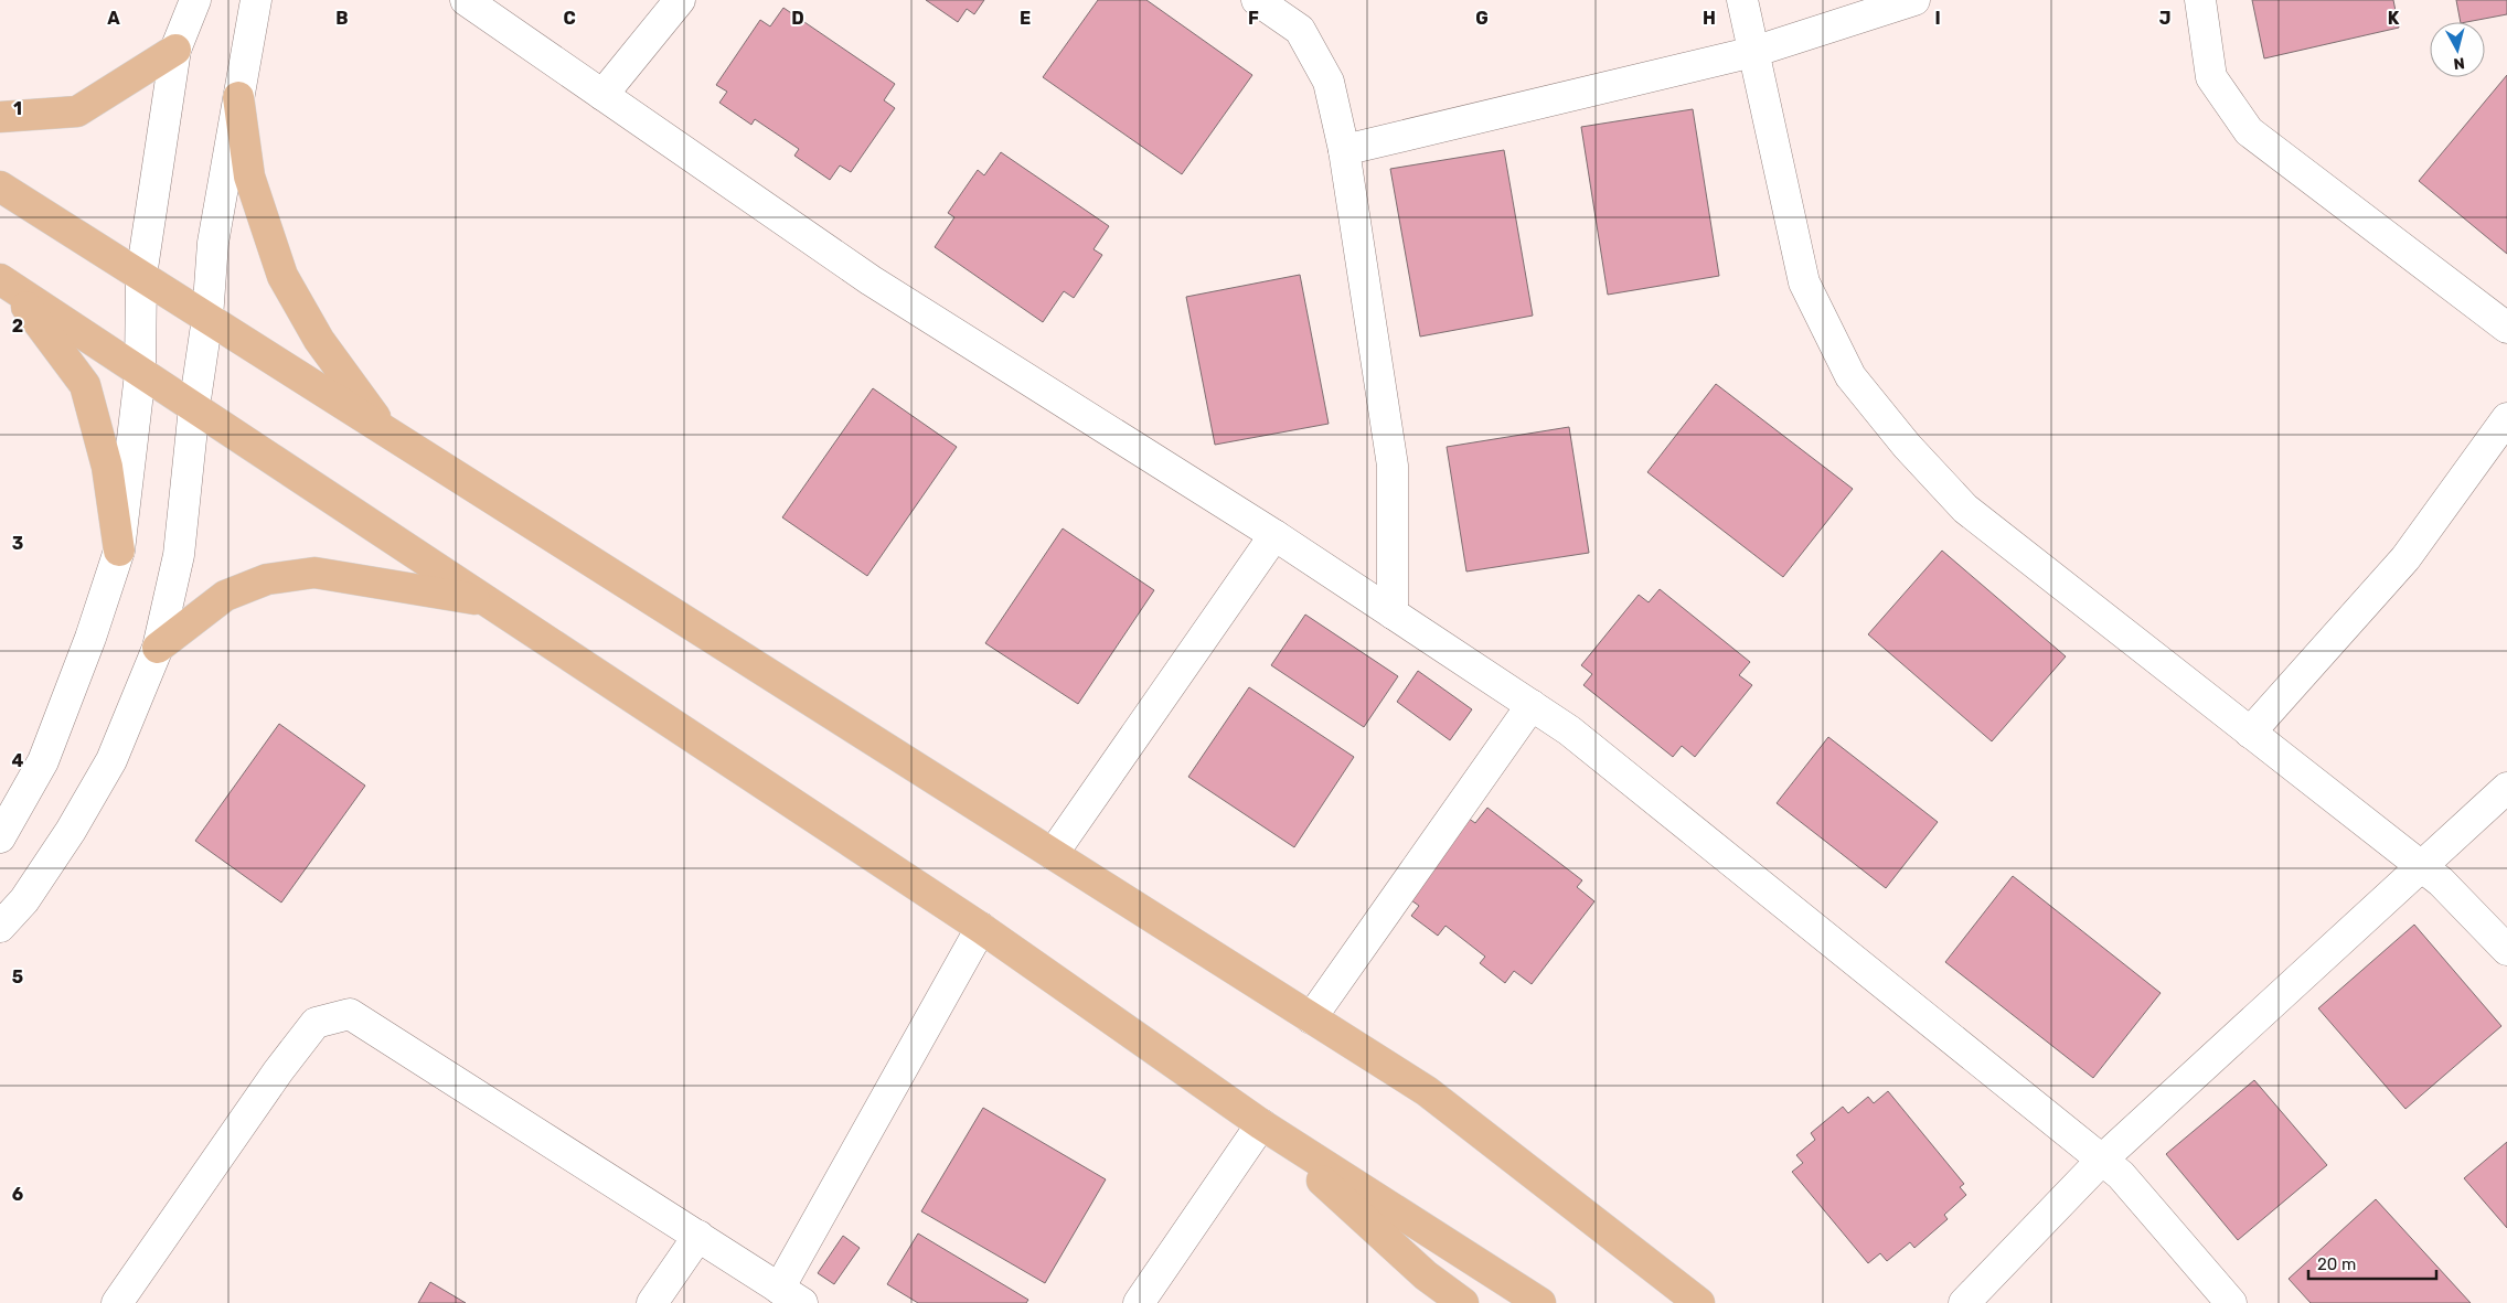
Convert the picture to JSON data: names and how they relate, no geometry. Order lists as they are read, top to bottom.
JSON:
{
  "scale_bar": "20 m",
  "north": "bottom",
  "grid": {
    "columns": [
      "A",
      "B",
      "C",
      "D",
      "E",
      "F",
      "G",
      "H",
      "I",
      "J",
      "K"
    ],
    "rows": [
      "1",
      "2",
      "3",
      "4",
      "5",
      "6"
    ]
  }
}
